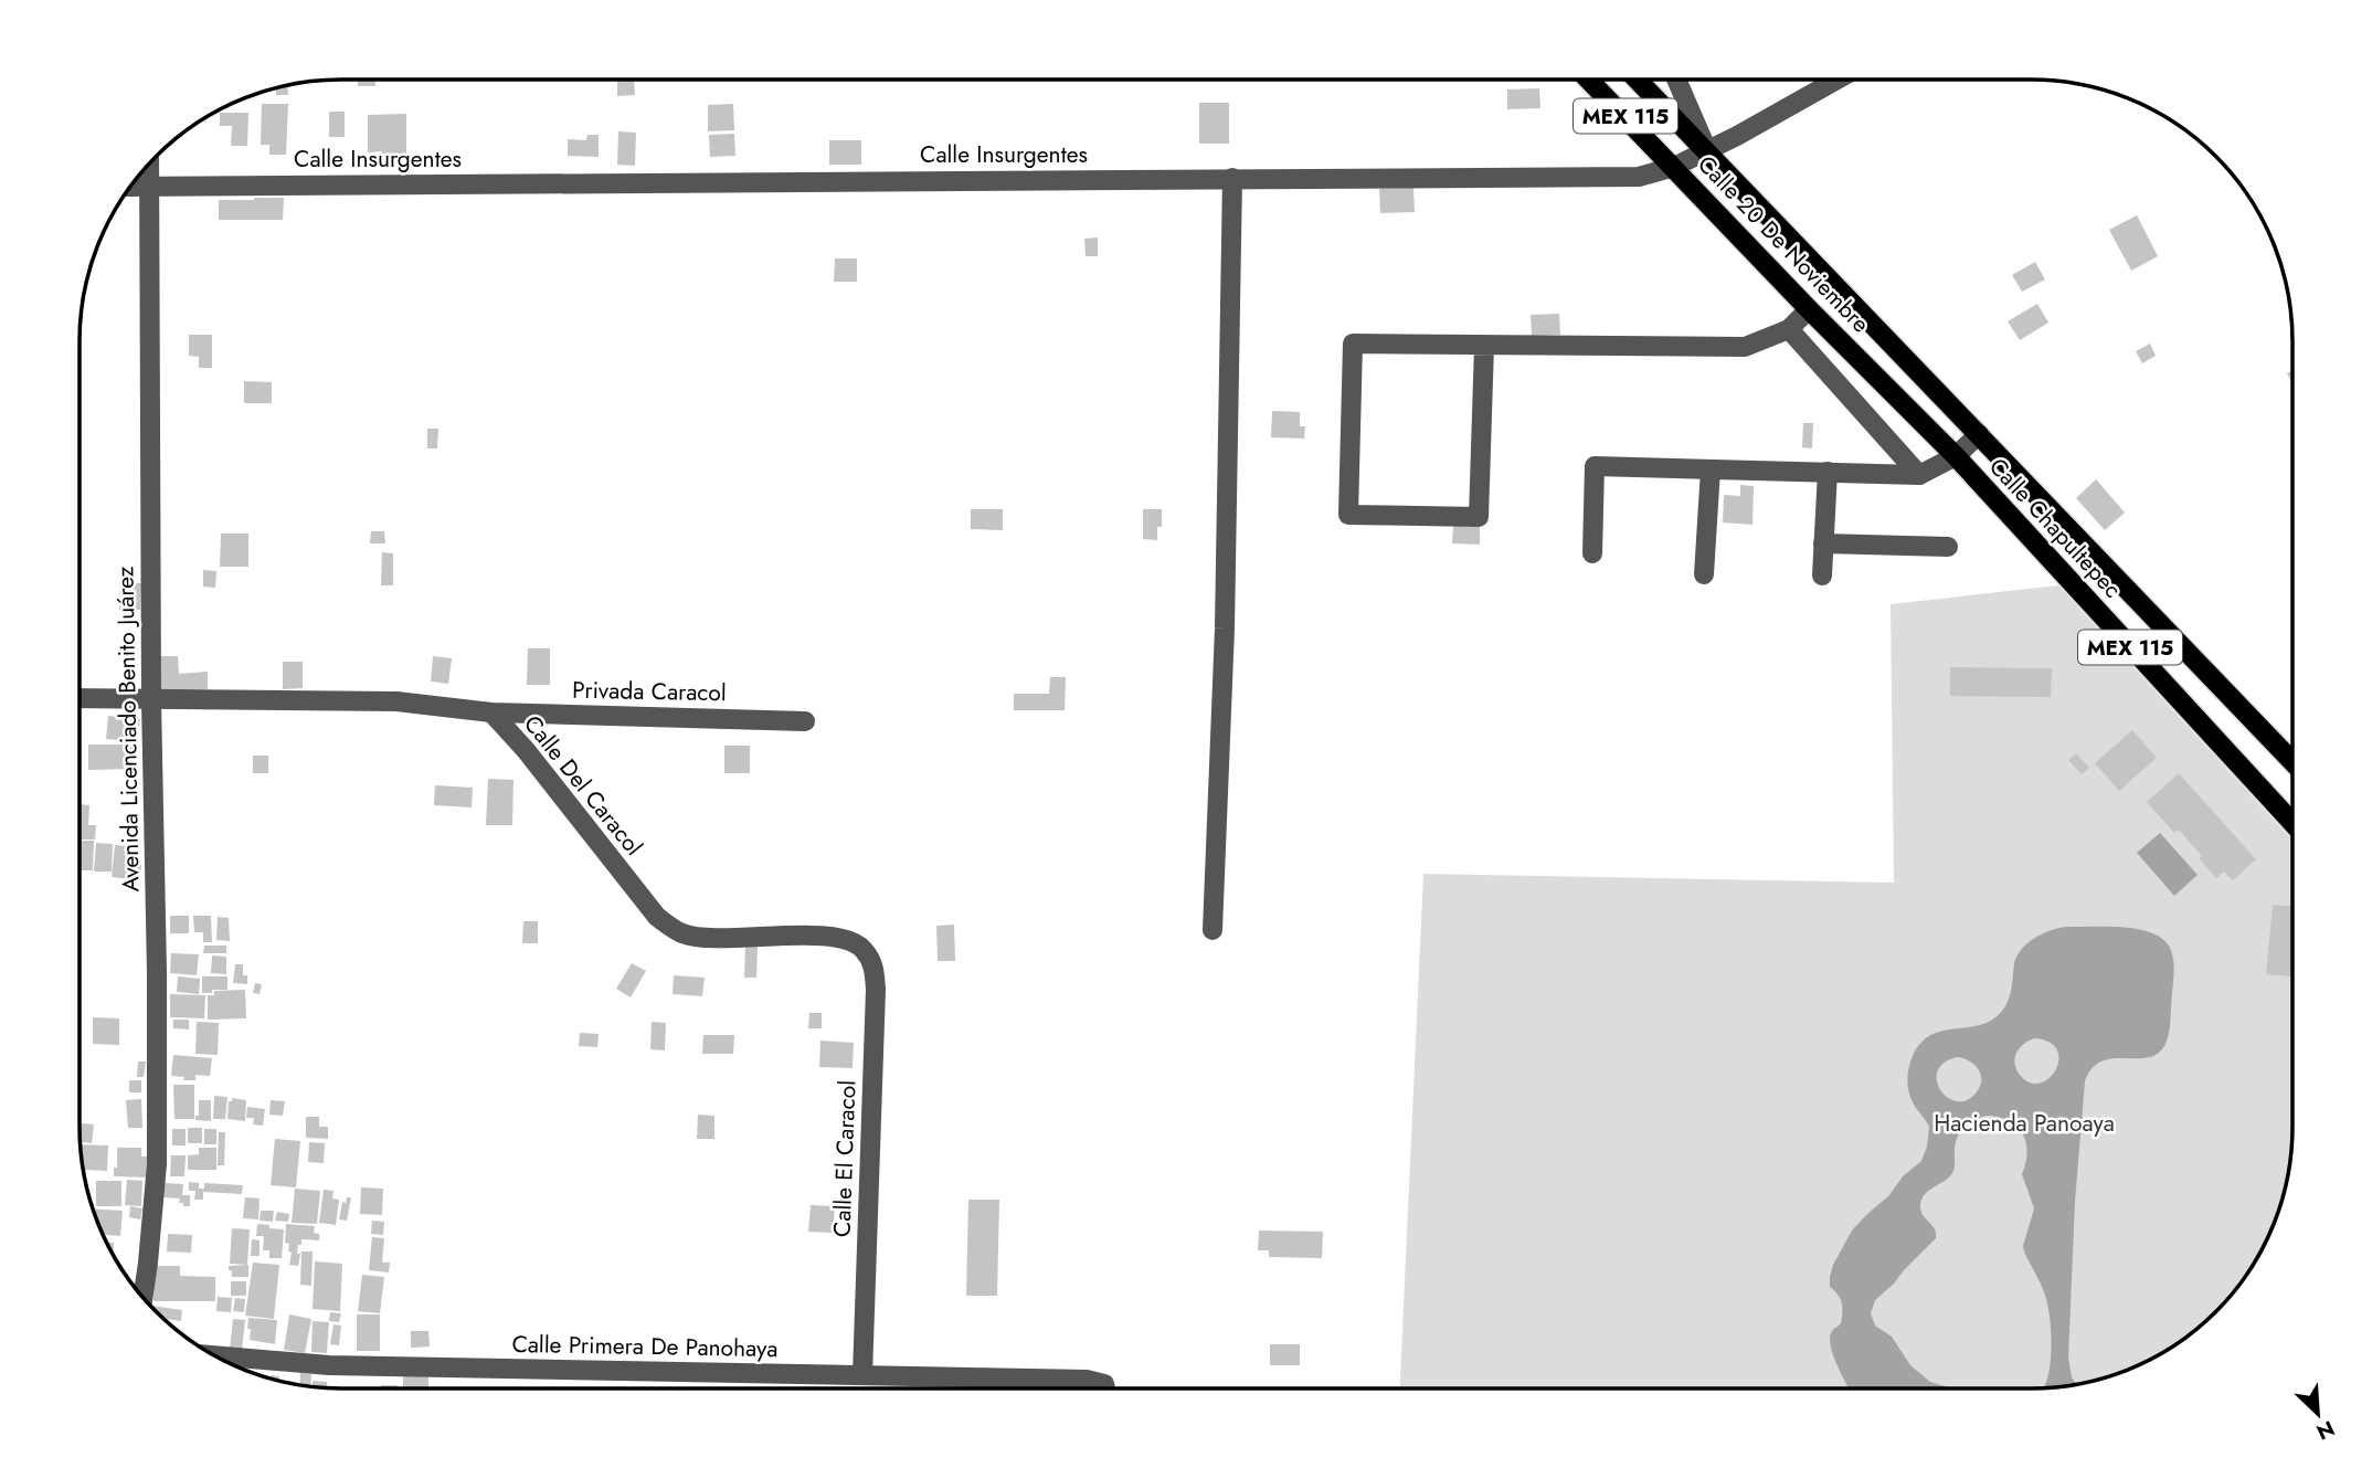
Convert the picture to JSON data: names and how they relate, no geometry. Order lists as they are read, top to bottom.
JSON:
{
  "streets": {
    "main road": ["MEX 115", "Calle 20 De Noviembre", "Calle Chapultepec"],
    "street": [
      "Calle Insurgentes",
      "Privada Caracol",
      "Avenida Licenciado Benito Juárez",
      "Calle Del Caracol",
      "Calle El Caracol",
      "Calle Primera De Panohaya"
    ]
  },
  "crossings": [
    ["Calle Insurgentes", "Calle 20 De Noviembre"],
    ["Calle Insurgentes", "Avenida Licenciado Benito Juárez"],
    ["Calle 20 De Noviembre", "Calle Chapultepec"],
    ["Privada Caracol", "Calle Del Caracol"],
    ["Avenida Licenciado Benito Juárez", "Calle Del Caracol"],
    ["Calle Del Caracol", "Calle El Caracol"],
    ["Calle El Caracol", "Calle Primera De Panohaya"]
  ],
  "parks": ["Hacienda Panoaya"],
  "north": "bottom right"
}
